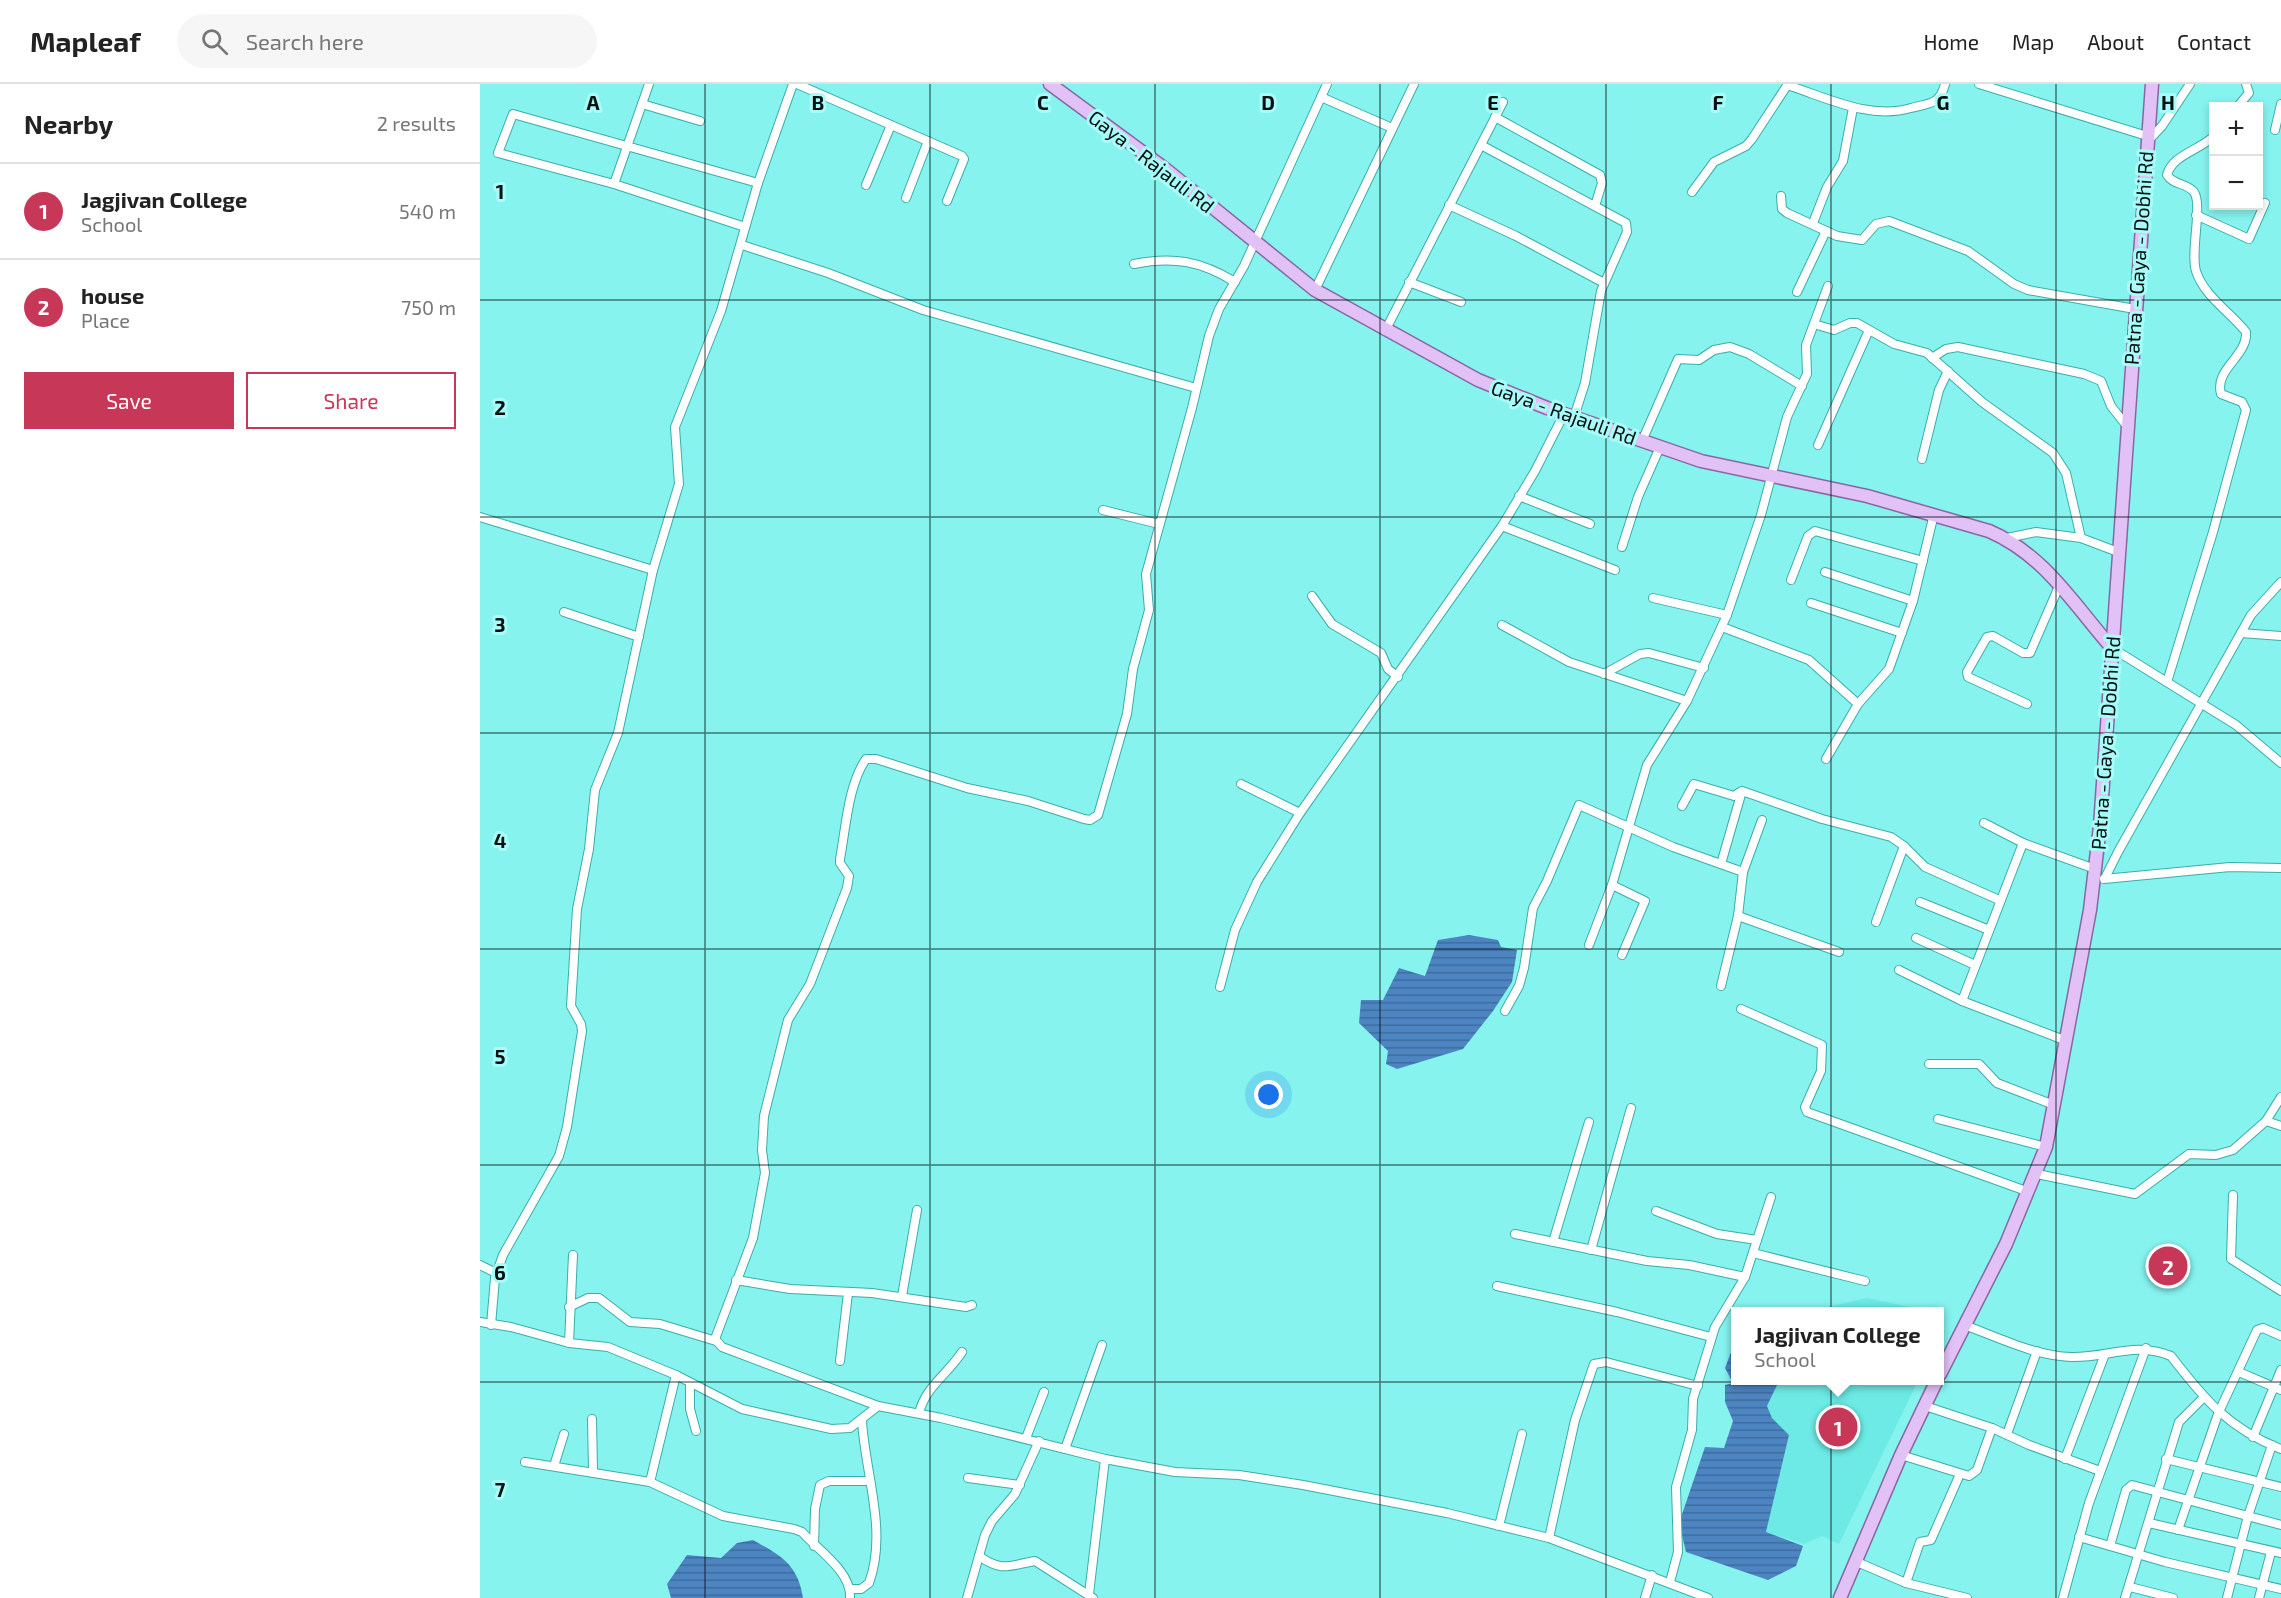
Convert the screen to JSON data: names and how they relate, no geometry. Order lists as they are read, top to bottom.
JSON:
{
  "streets": {
    "main road": ["Gaya - Rajauli Rd", "Patna - Gaya - Dobhi Rd"]
  },
  "crossings": [
    ["Gaya - Rajauli Rd", "Patna - Gaya - Dobhi Rd"]
  ],
  "page": {
    "header": "Mapleaf",
    "search": "Search here",
    "nav": [
      "Home",
      "Map",
      "About",
      "Contact"
    ],
    "heading": ["Nearby", "2 results"],
    "map_buttons": ["+", "−"],
    "list": [
      {
        "mark": "1",
        "name": "Jagjivan College",
        "note": "School",
        "value": "540 m"
      },
      {
        "mark": "2",
        "name": "house",
        "note": "Place",
        "value": "750 m"
      }
    ],
    "buttons": ["Save", "Share"],
    "pins": ["2", "1"],
    "popup": ["Jagjivan College", "School"]
  },
  "grid": {
    "columns": [
      "A",
      "B",
      "C",
      "D",
      "E",
      "F",
      "G",
      "H"
    ],
    "rows": [
      "1",
      "2",
      "3",
      "4",
      "5",
      "6",
      "7"
    ]
  }
}
